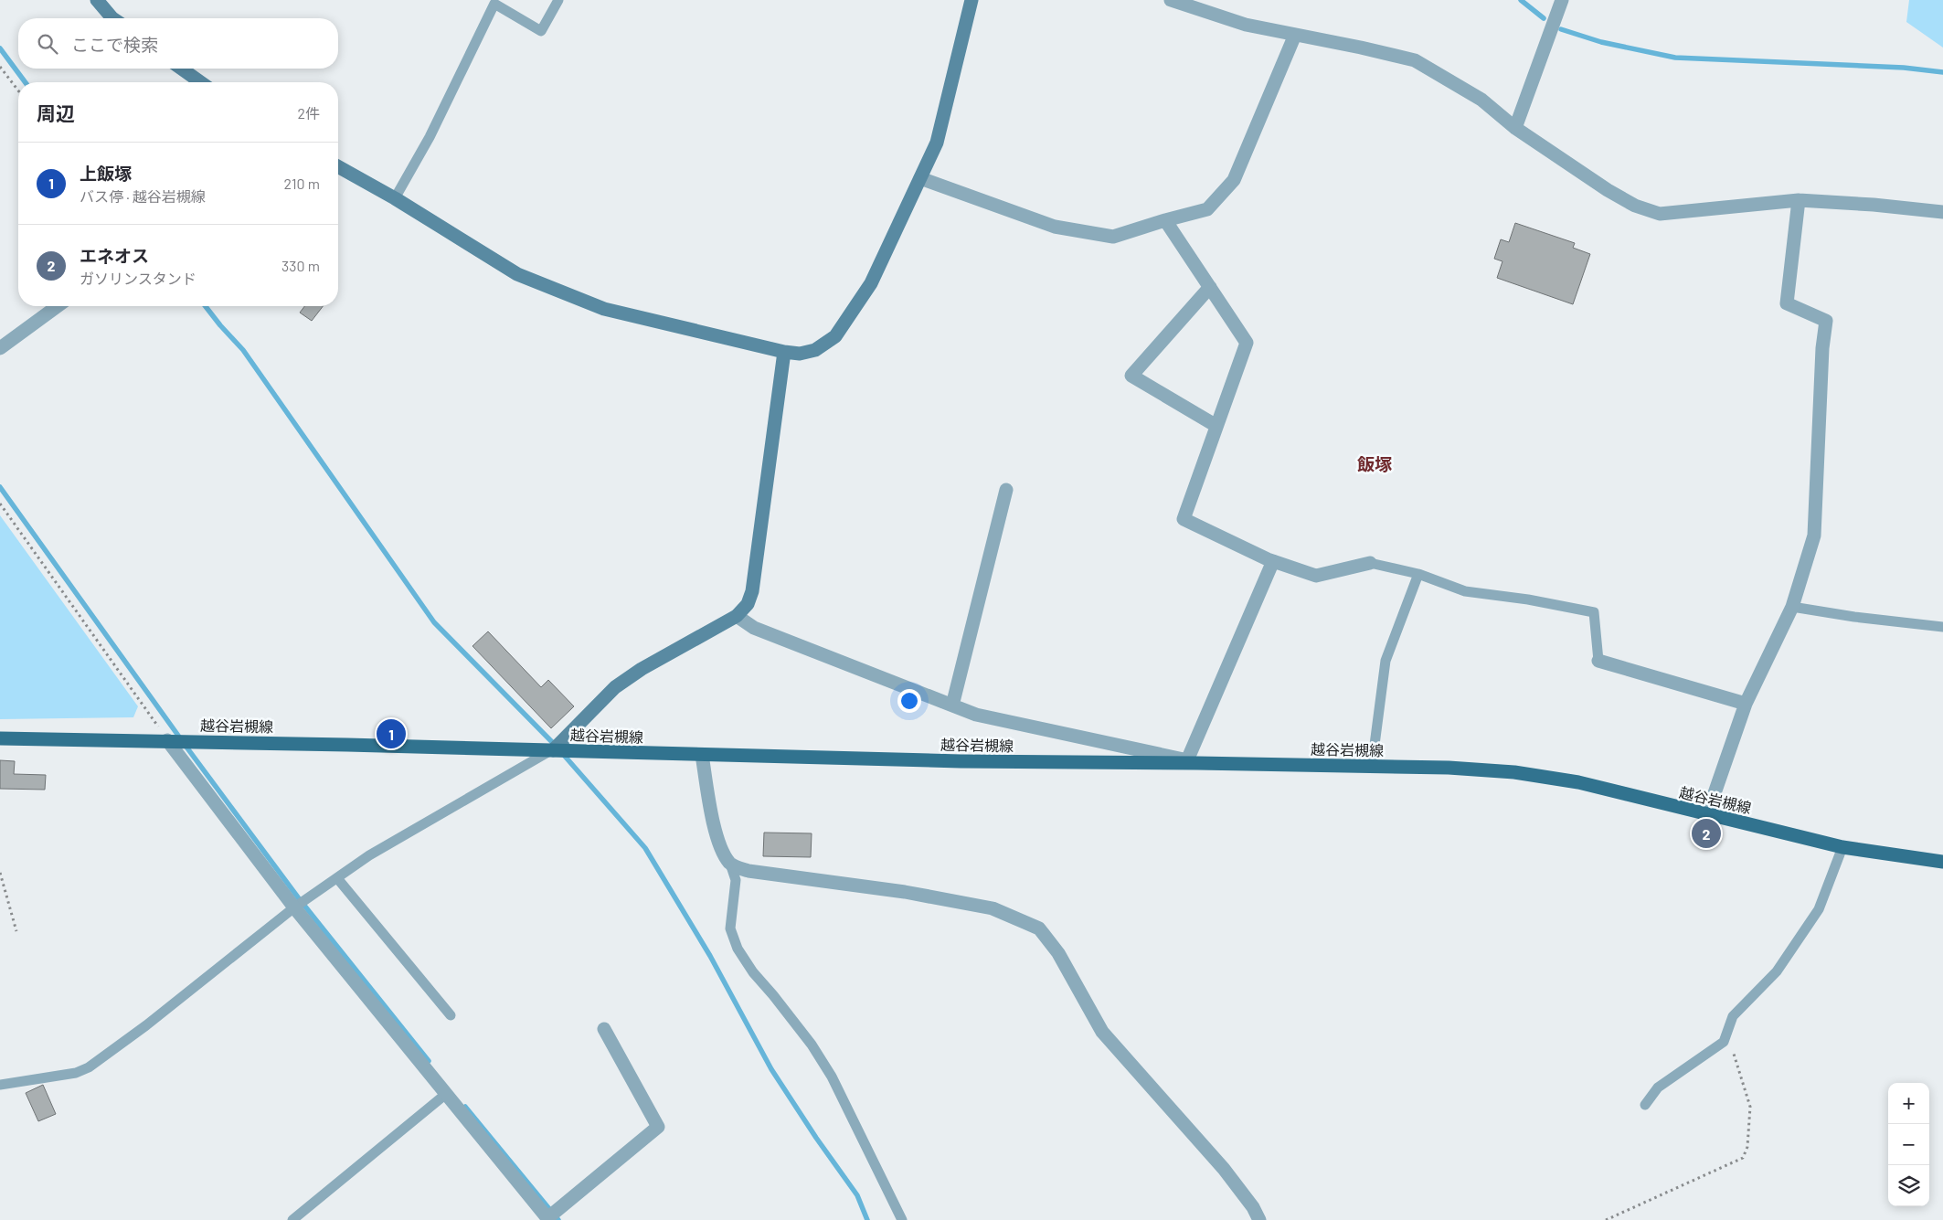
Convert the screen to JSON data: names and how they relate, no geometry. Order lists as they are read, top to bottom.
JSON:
{
  "streets": {
    "main road": ["越谷岩槻線"]
  },
  "districts": ["飯塚"],
  "page": {
    "search": "ここで検索",
    "heading": ["周辺", "2件"],
    "list": [
      {
        "mark": "1",
        "name": "上飯塚",
        "note": "バス停 · 越谷岩槻線",
        "value": "210 m"
      },
      {
        "mark": "2",
        "name": "エネオス",
        "note": "ガソリンスタンド",
        "value": "330 m"
      }
    ],
    "pins": ["1", "2"],
    "map_buttons": ["+", "−"]
  }
}
